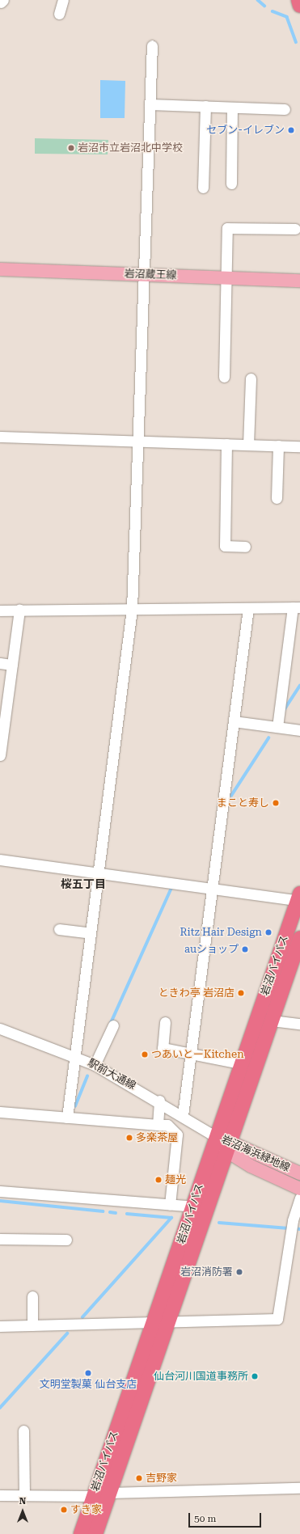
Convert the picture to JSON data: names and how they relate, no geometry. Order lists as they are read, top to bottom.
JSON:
{
  "streets": {
    "highway": ["岩沼バイパス"],
    "main road": ["岩沼蔵王線", "岩沼海浜緑地線"],
    "street": ["駅前大通線"]
  },
  "crossings": [
    ["岩沼バイパス", "駅前大通線"],
    ["岩沼バイパス", "岩沼海浜緑地線"],
    ["駅前大通線", "岩沼海浜緑地線"]
  ],
  "districts": ["桜五丁目"],
  "places": [
    "セブン-イレブン",
    "岩沼市立岩沼北中学校",
    "まこと寿し",
    "Ritz Hair Design",
    "auショップ",
    "ときわ亭 岩沼店",
    "つあいとーKitchen",
    "多楽茶屋",
    "麺光",
    "岩沼消防署",
    "文明堂製菓 仙台支店",
    "仙台河川国道事務所",
    "吉野家",
    "すき家"
  ],
  "scale_bar": "50 m",
  "north": "top"
}
